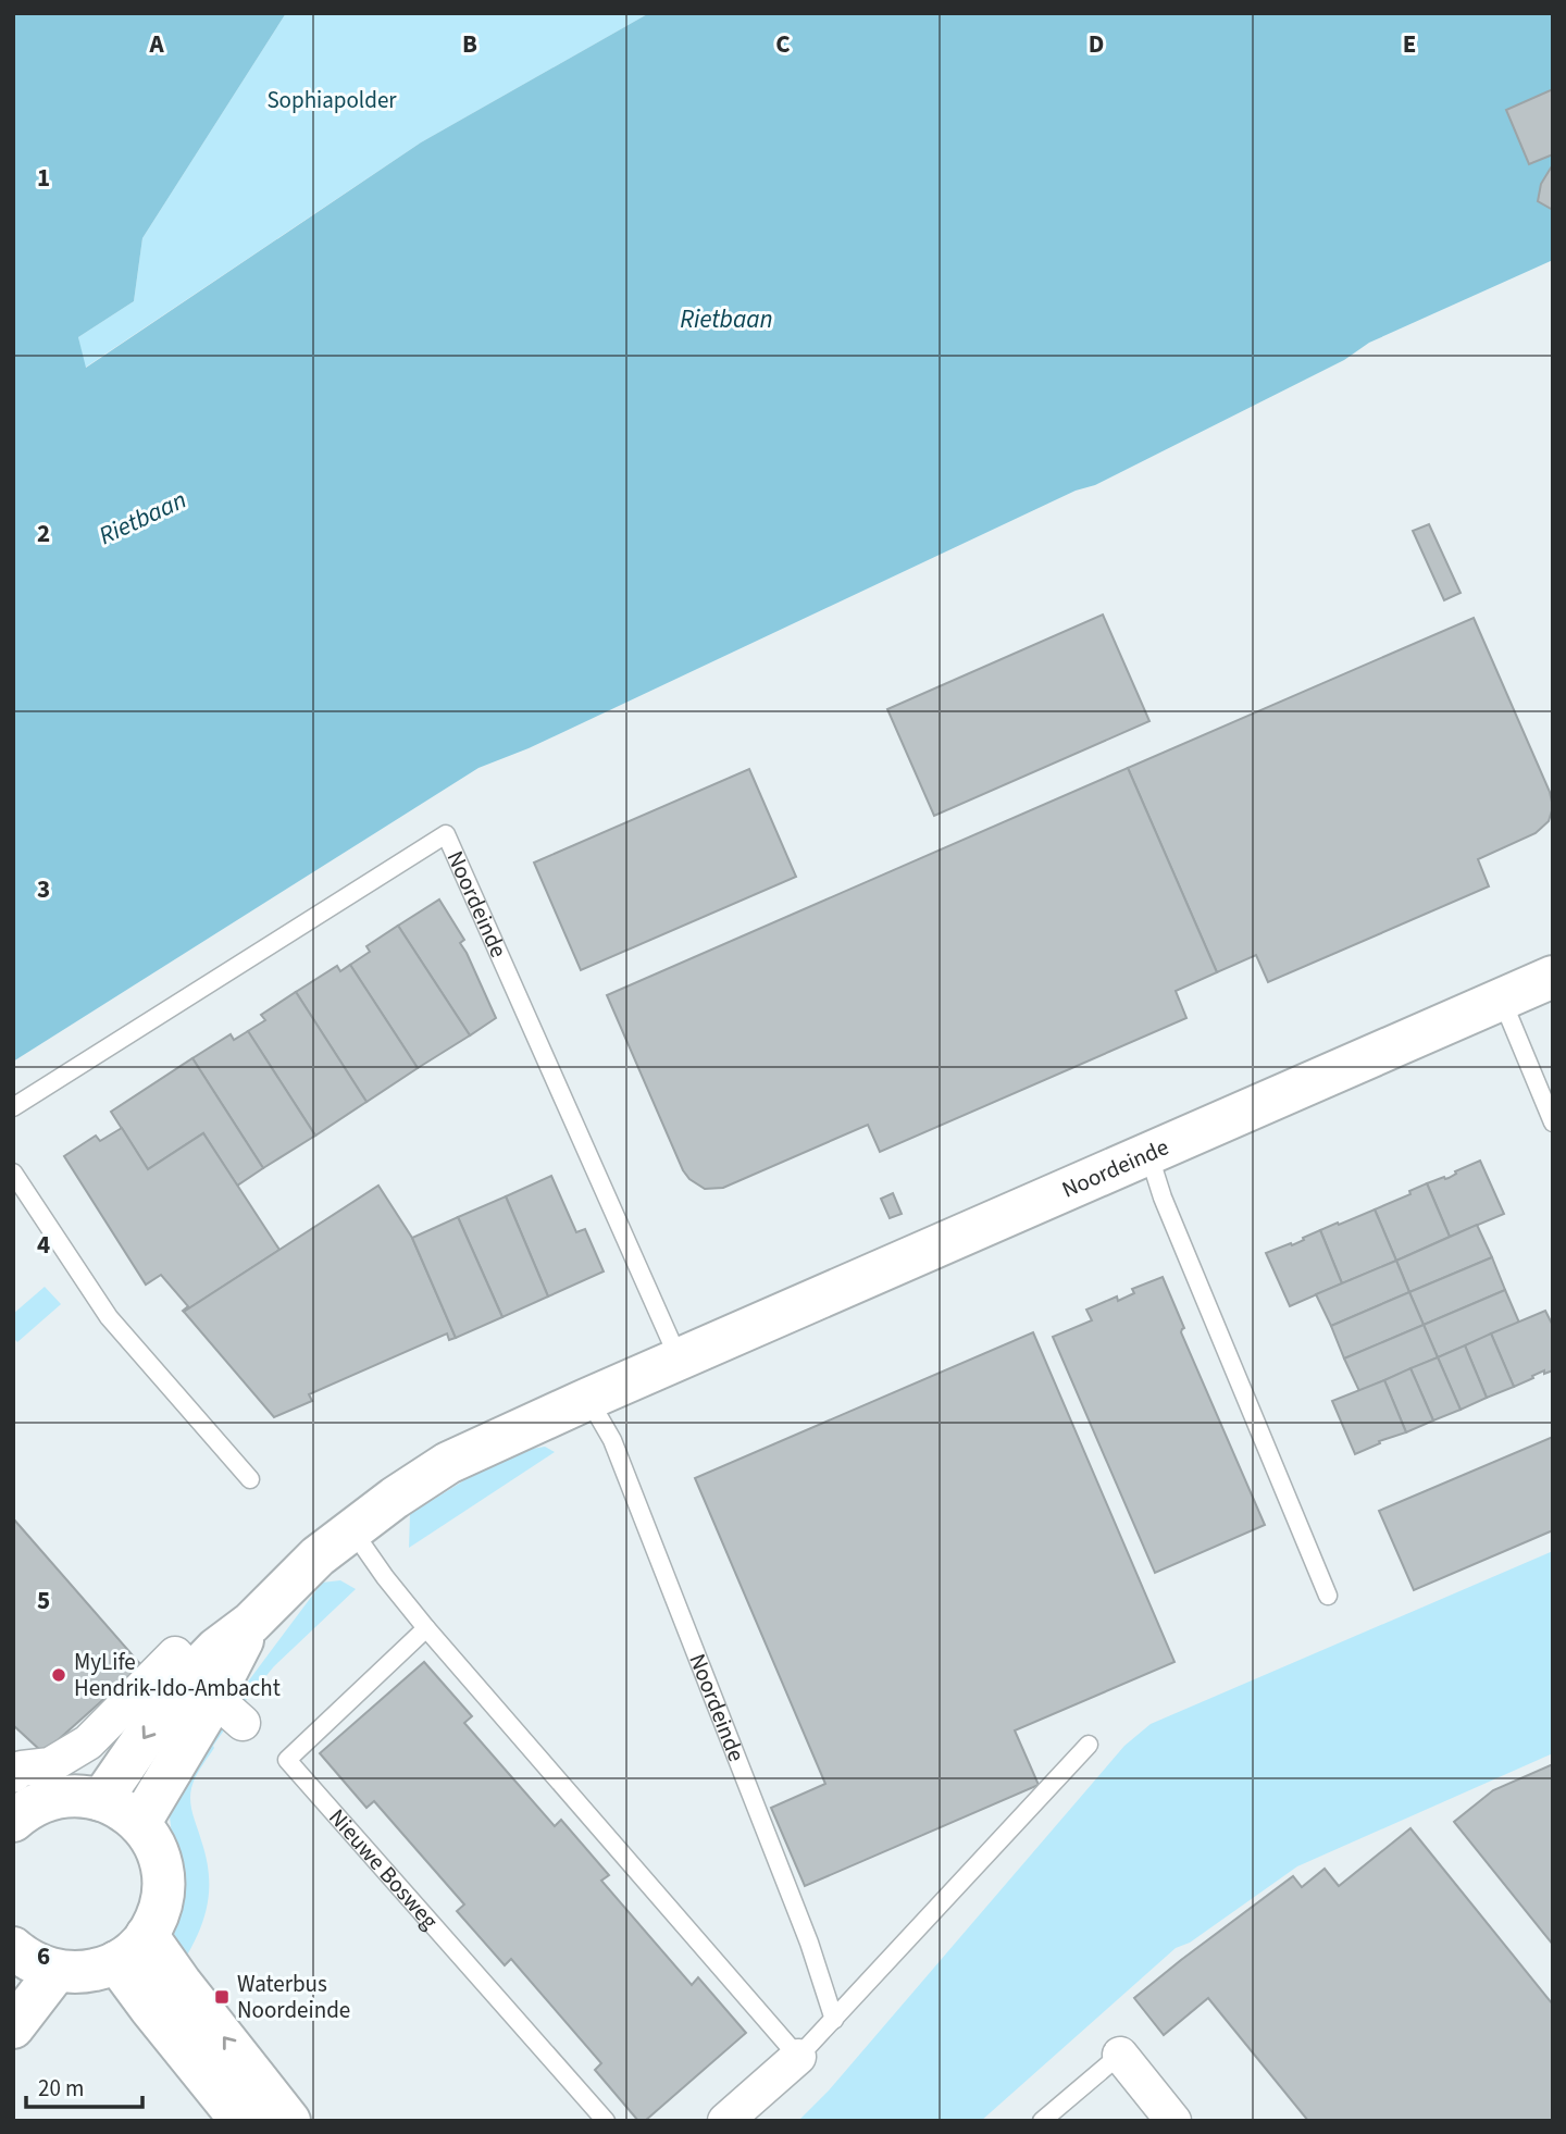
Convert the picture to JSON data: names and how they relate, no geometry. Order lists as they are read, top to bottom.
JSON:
{
  "streets": {
    "main road": ["Noordeinde"],
    "lane": ["Nieuwe Bosweg"]
  },
  "water": ["Rietbaan"],
  "parks": ["Sophiapolder"],
  "places": {
    "other": ["MyLife Hendrik-Ido-Ambacht"],
    "transit": ["Waterbus Noordeinde"]
  },
  "scale_bar": "20 m",
  "grid": {
    "columns": [
      "A",
      "B",
      "C",
      "D",
      "E"
    ],
    "rows": [
      "1",
      "2",
      "3",
      "4",
      "5",
      "6"
    ]
  }
}
